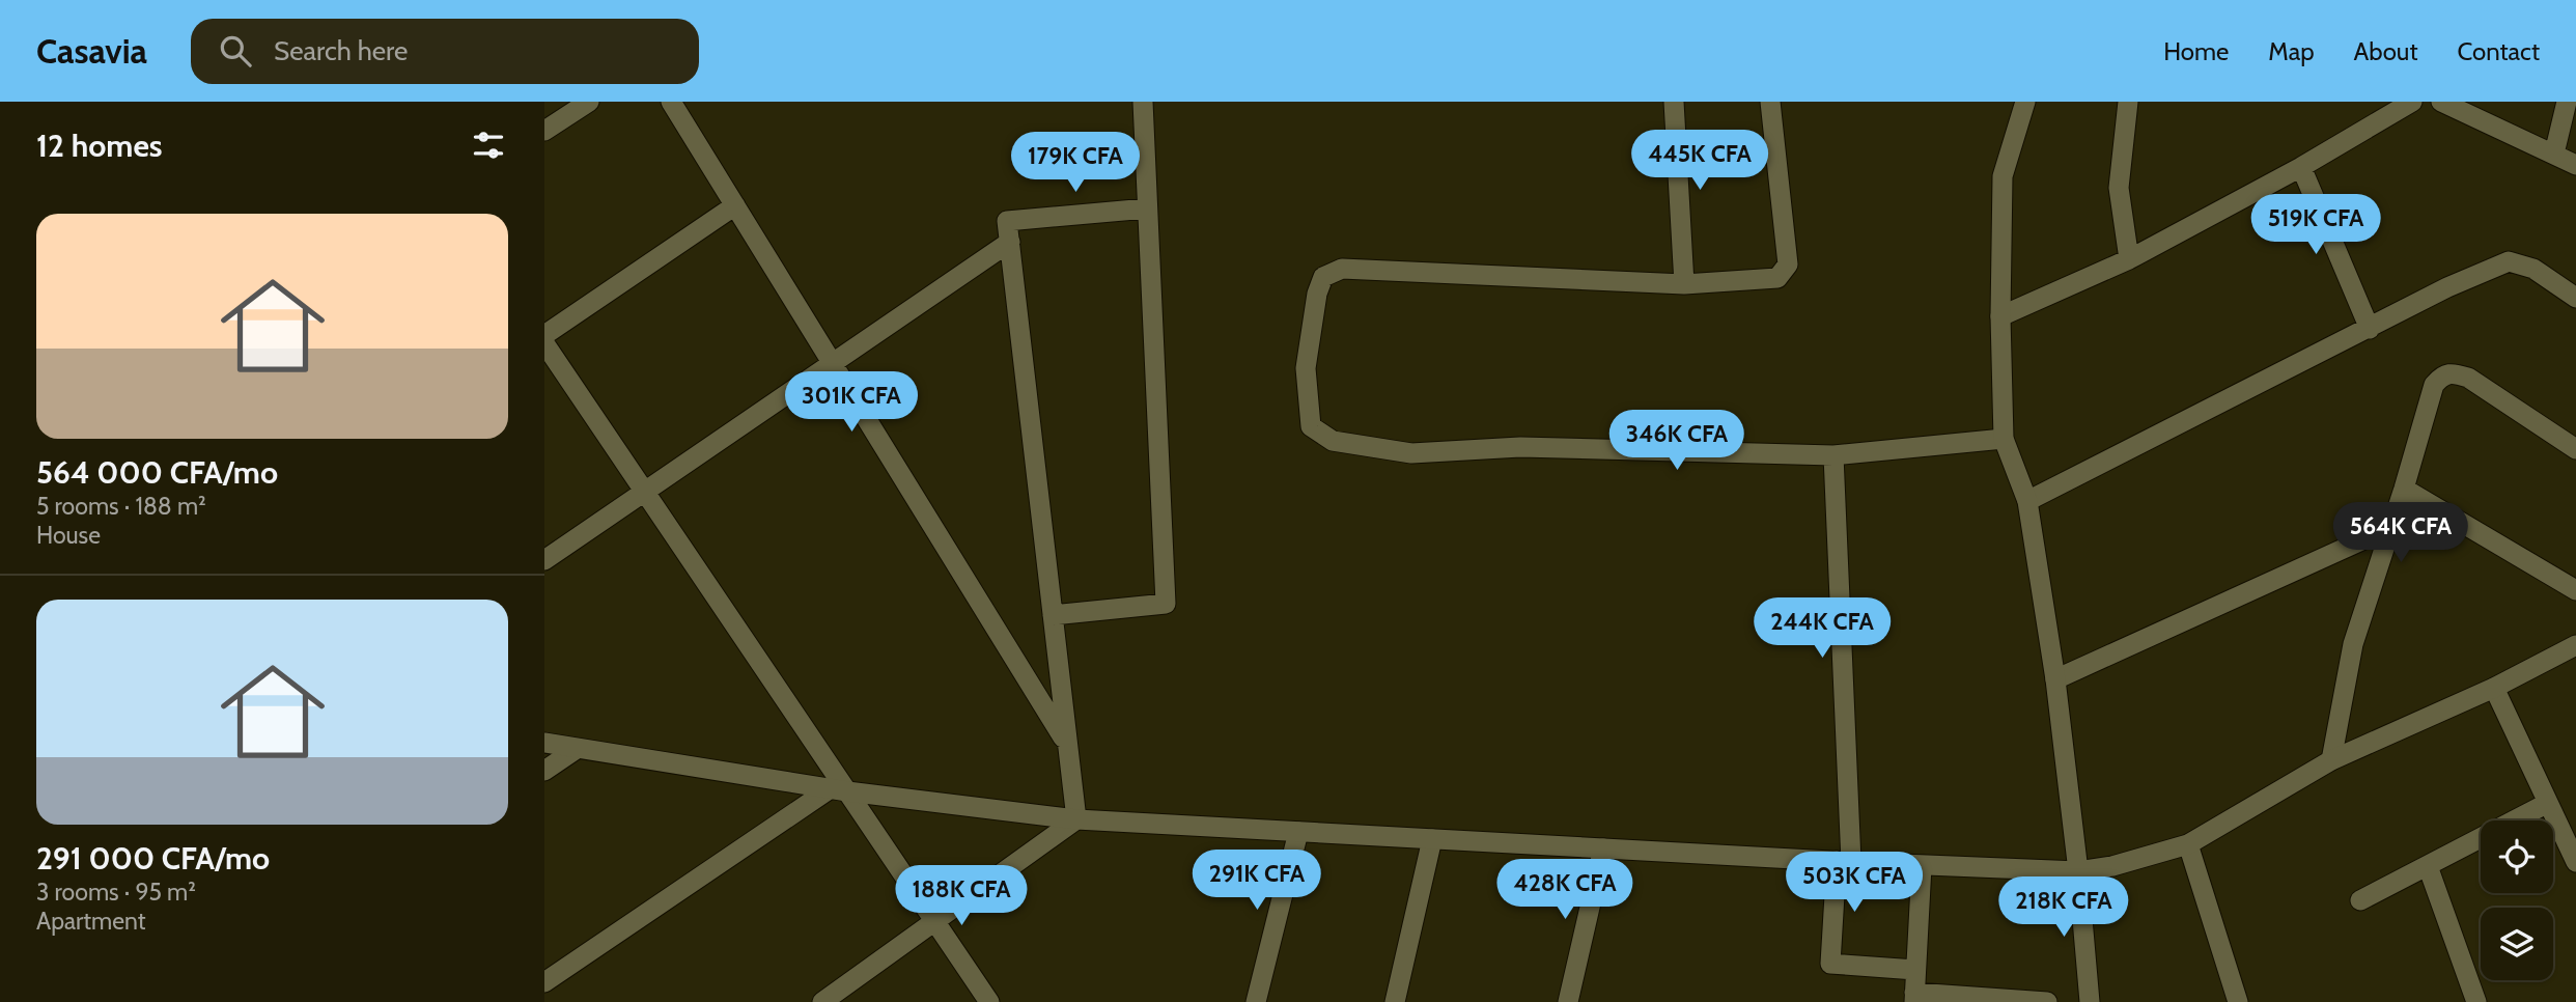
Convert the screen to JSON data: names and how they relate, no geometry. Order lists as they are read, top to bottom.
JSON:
{
  "page": {
    "header": "Casavia",
    "search": "Search here",
    "nav": [
      "Home",
      "Map",
      "About",
      "Contact"
    ],
    "heading": "12 homes",
    "price": [
      "445K CFA",
      "179K CFA",
      "519K CFA",
      "301K CFA",
      "346K CFA",
      "564K CFA",
      "244K CFA",
      "291K CFA",
      "503K CFA",
      "428K CFA",
      "188K CFA",
      "218K CFA"
    ],
    "list": [
      {
        "name": "564 000 CFA/mo",
        "note": "5 rooms · 188 m² · House"
      },
      {
        "name": "291 000 CFA/mo",
        "note": "3 rooms · 95 m² · Apartment"
      }
    ]
  }
}
